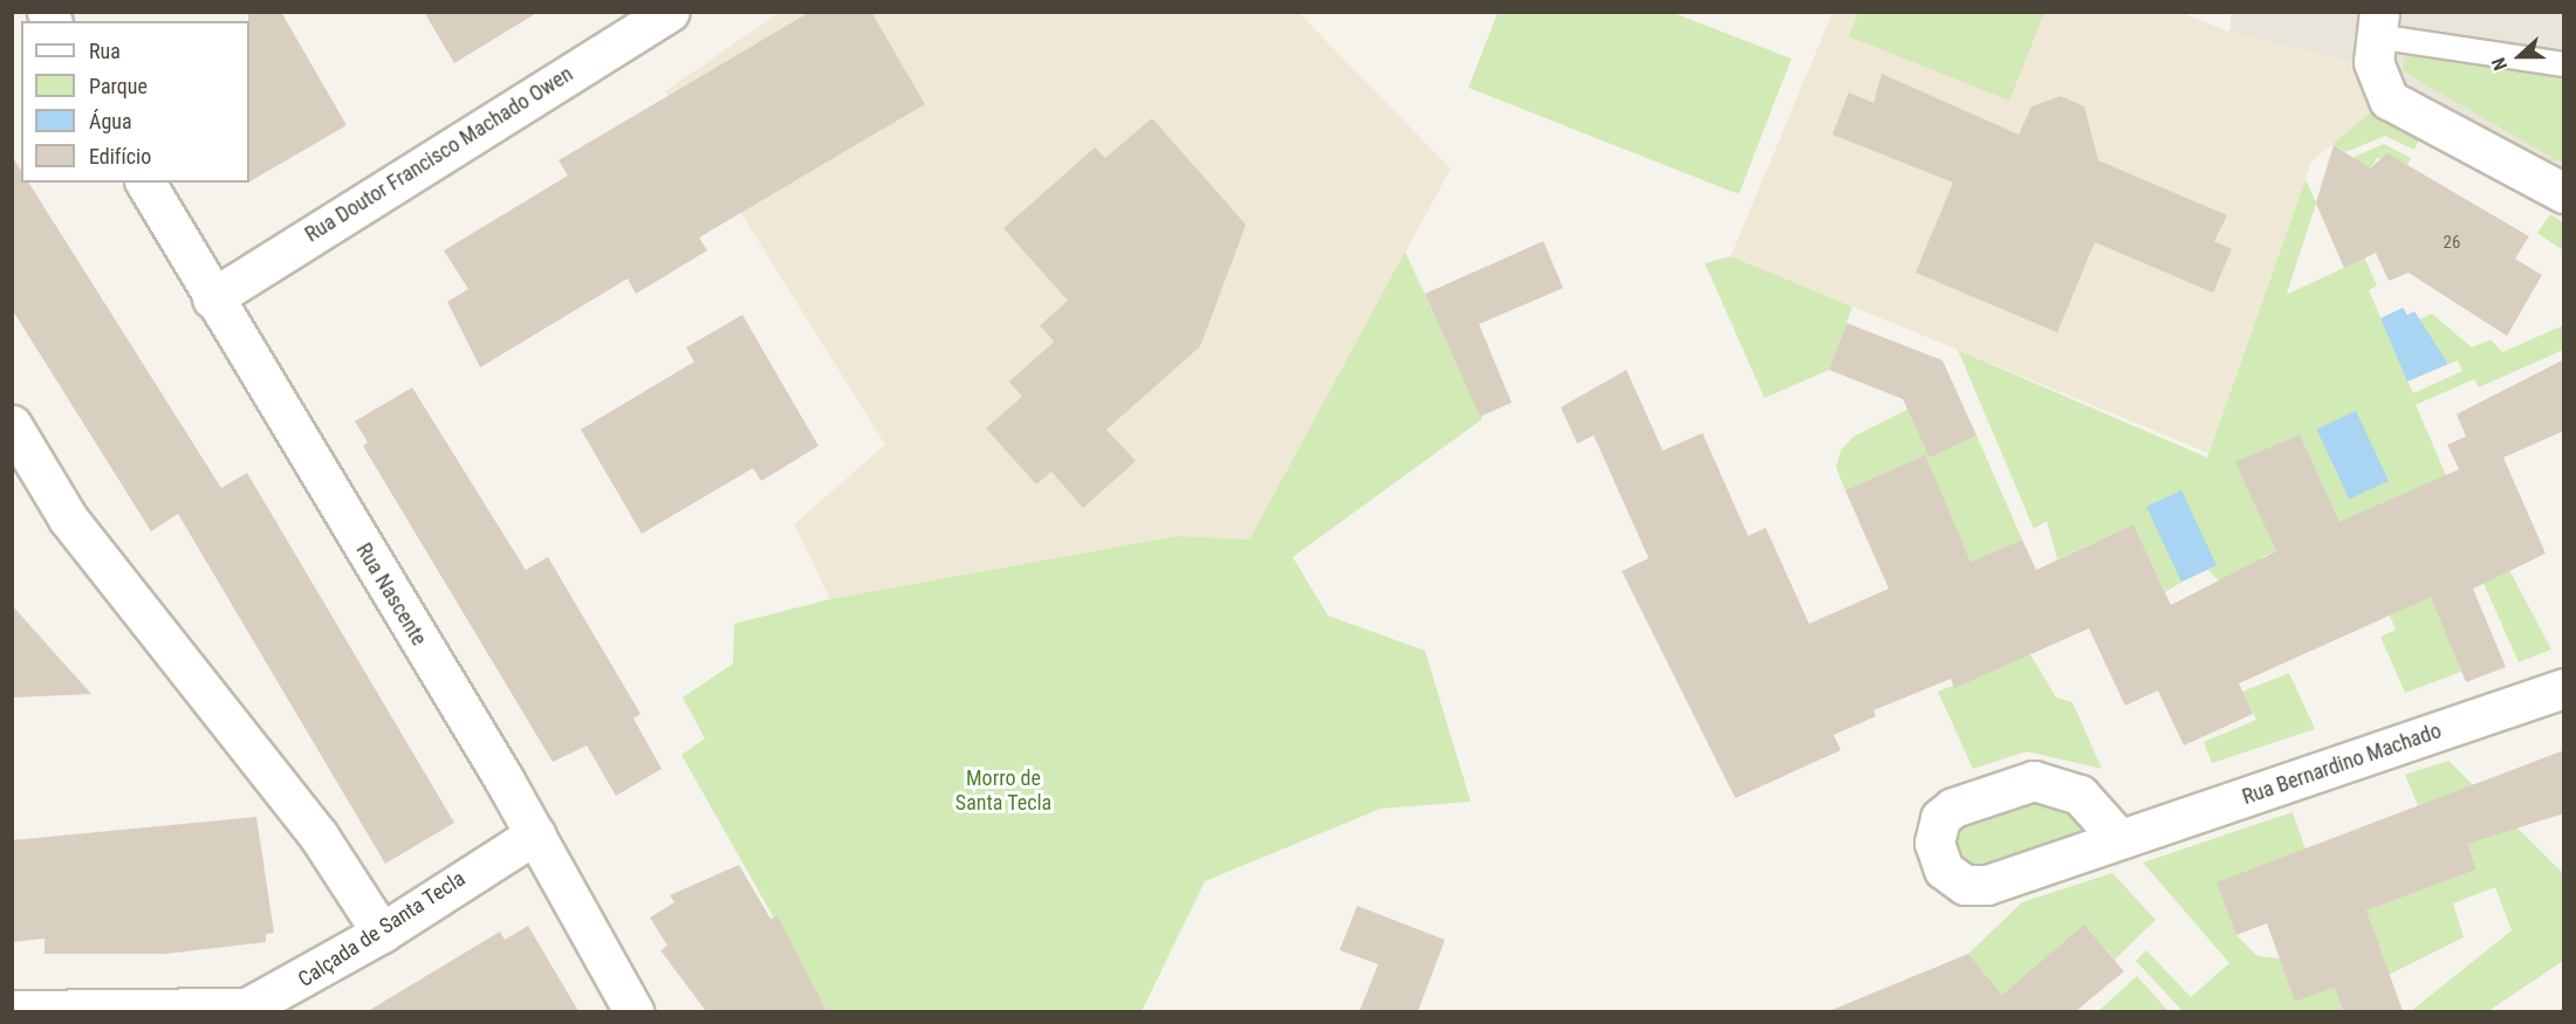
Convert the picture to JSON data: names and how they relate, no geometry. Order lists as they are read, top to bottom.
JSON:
{
  "streets": {
    "street": [
      "Rua Doutor Francisco Machado Owen",
      "Rua Nascente",
      "Rua Bernardino Machado",
      "Calçada de Santa Tecla"
    ]
  },
  "crossings": [
    ["Rua Doutor Francisco Machado Owen", "Rua Nascente"],
    ["Rua Nascente", "Calçada de Santa Tecla"]
  ],
  "parks": ["Morro de Santa Tecla"],
  "house_numbers": ["26"],
  "legend": [
    "Rua",
    "Parque",
    "Água",
    "Edifício"
  ],
  "north": "left"
}
